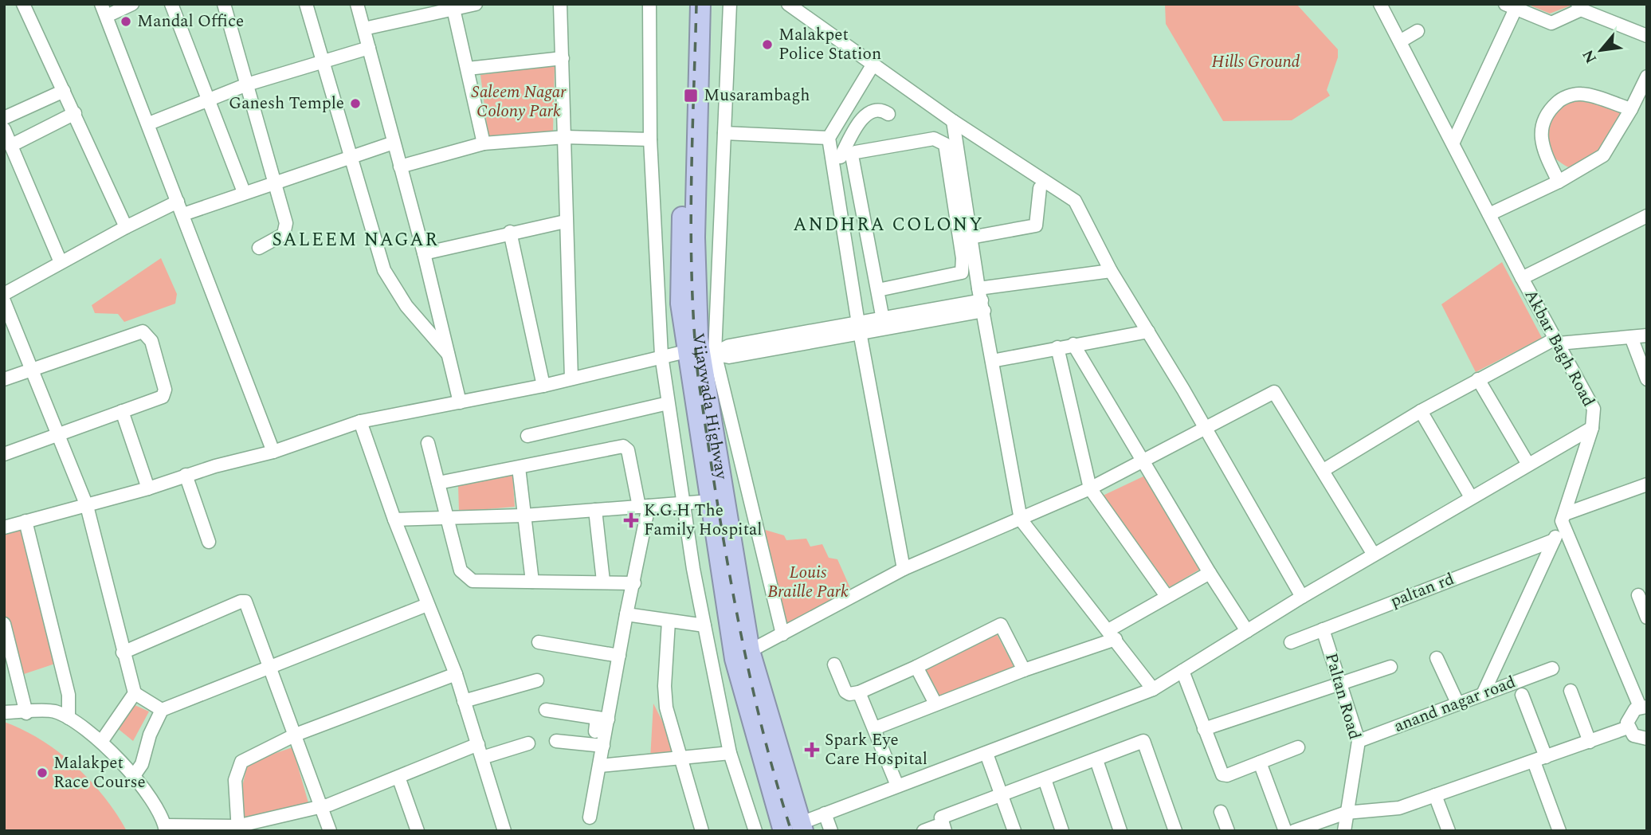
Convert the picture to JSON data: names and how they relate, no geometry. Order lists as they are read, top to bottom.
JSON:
{
  "streets": {
    "highway": ["Vijaywada Highway"],
    "street": [
      "Akbar Bagh Road",
      "paltan rd",
      "Paltan Road",
      "anand nagar road"
    ]
  },
  "crossings": [
    ["Akbar Bagh Road", "paltan rd"],
    ["Akbar Bagh Road", "anand nagar road"],
    ["paltan rd", "Paltan Road"],
    ["Paltan Road", "anand nagar road"]
  ],
  "districts": ["ANDHRA COLONY", "SALEEM NAGAR"],
  "parks": ["Hills Ground", "Saleem Nagar Colony Park", "Louis Braille Park"],
  "places": {
    "other": [
      "Mandal Office",
      "Malakpet Police Station",
      "Ganesh Temple",
      "Malakpet Race Course"
    ],
    "transit": ["Musarambagh"],
    "health": ["K.G.H The Family Hospital", "Spark Eye Care Hospital"]
  },
  "north": "bottom left"
}
